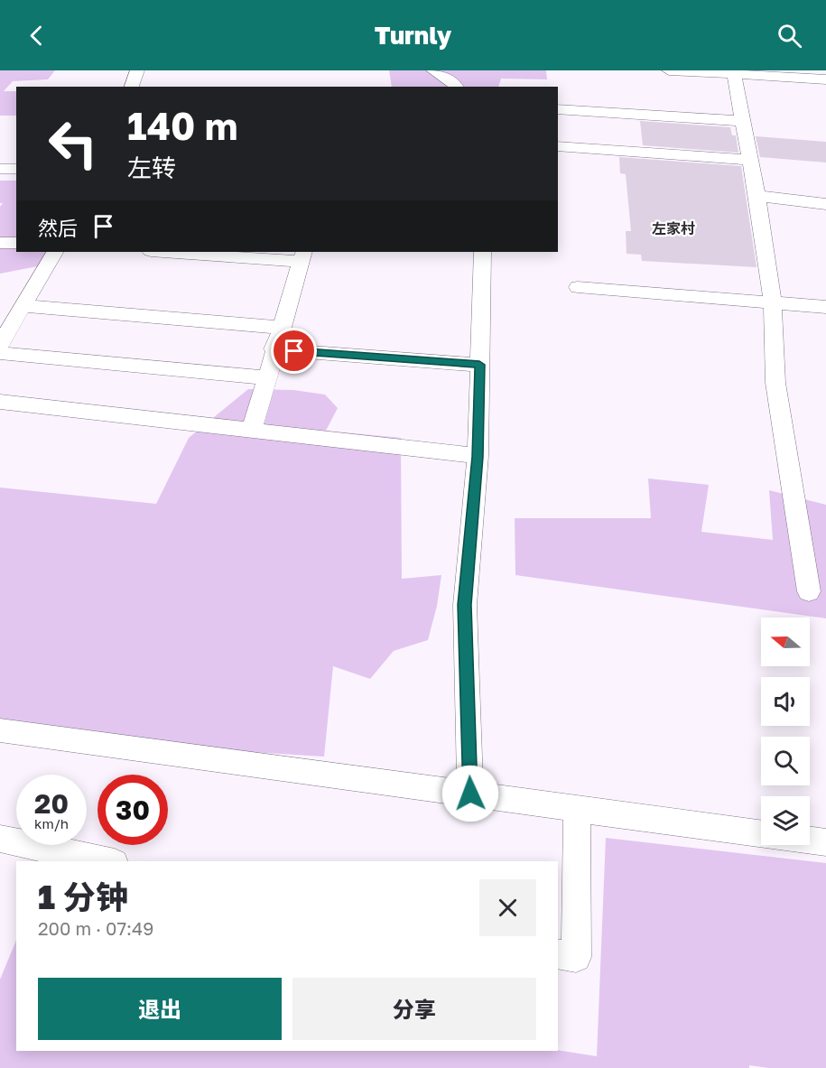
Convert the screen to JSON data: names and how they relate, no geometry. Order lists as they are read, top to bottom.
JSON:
{
  "districts": ["左家村"],
  "north": "left",
  "page": {
    "header": "Turnly",
    "turn": ["140 m", "左转"],
    "then": "然后",
    "speed": "20 km/h",
    "limit": "30",
    "heading": ["1 分钟", "200 m · 07:49"],
    "buttons": ["退出", "分享"]
  }
}
